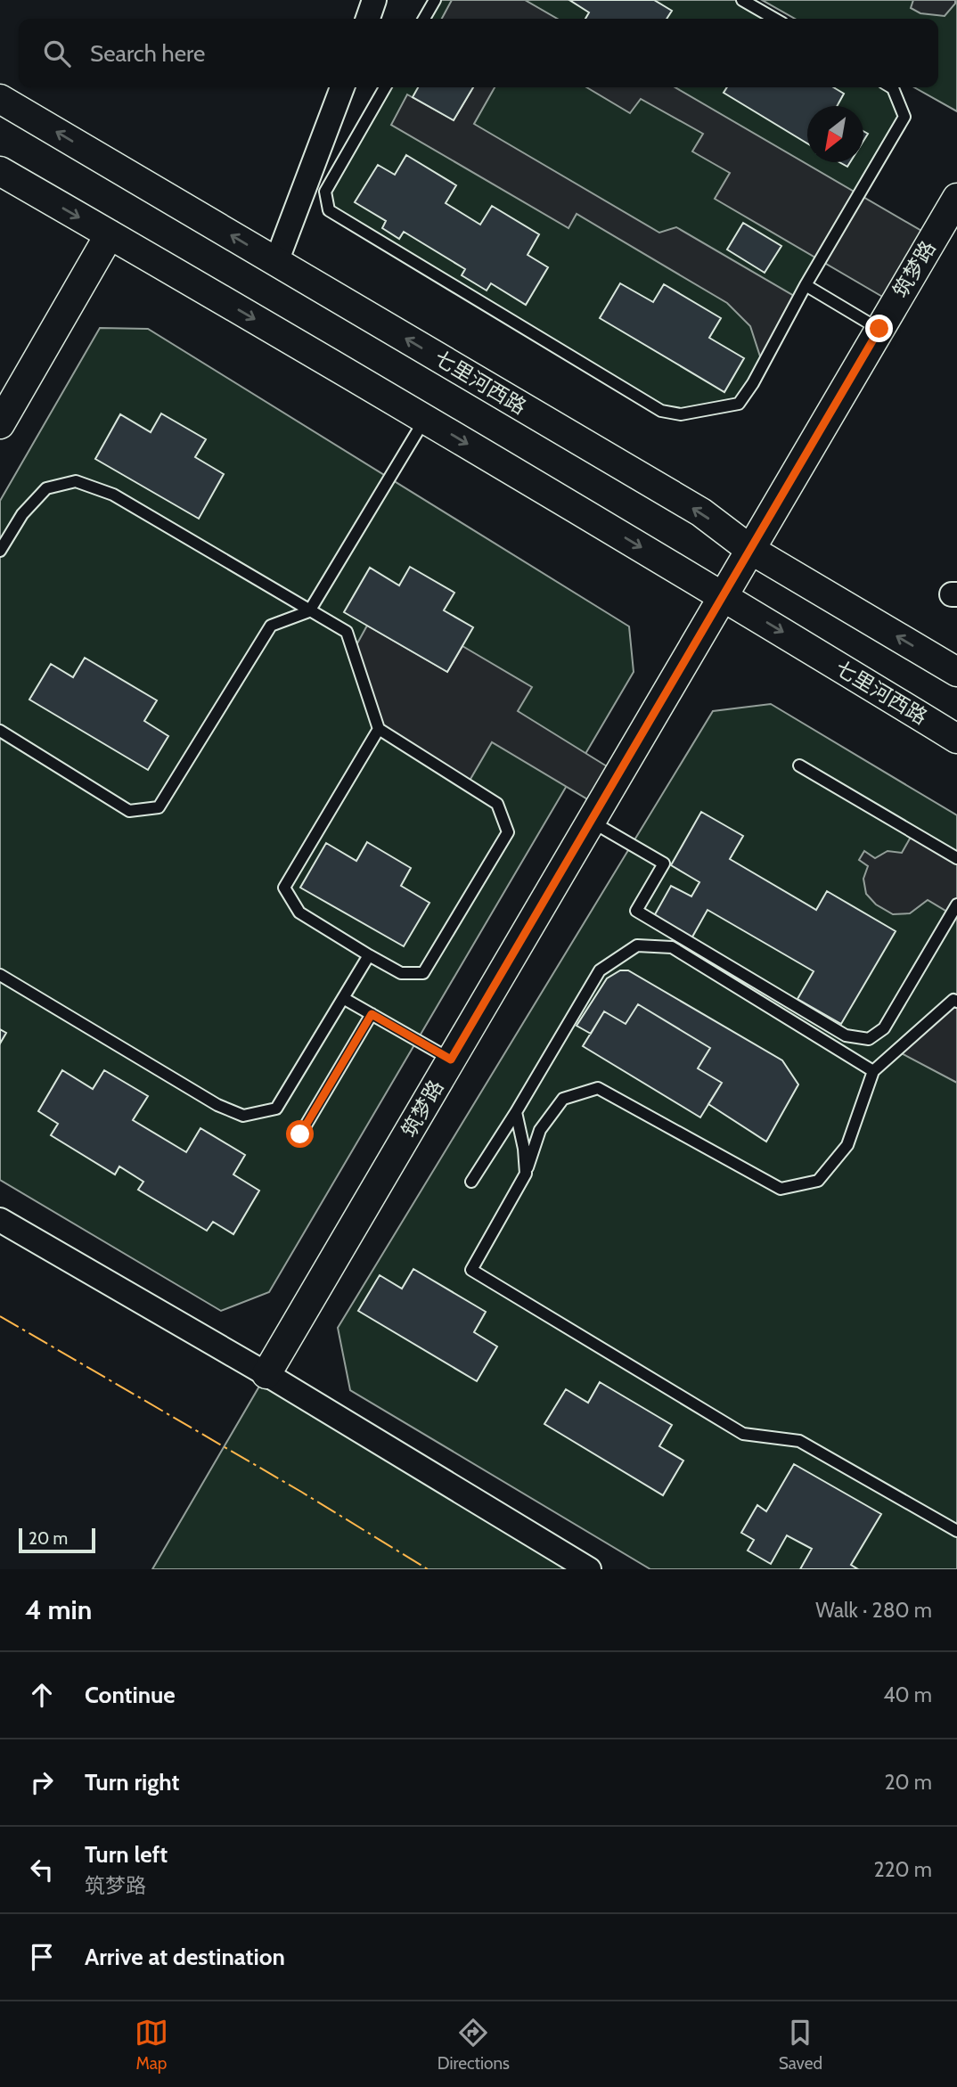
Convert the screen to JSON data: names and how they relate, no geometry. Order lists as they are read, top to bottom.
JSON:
{
  "streets": {
    "street": ["筑梦路", "七里河西路"]
  },
  "crossings": [
    ["筑梦路", "七里河西路"]
  ],
  "scale_bar": "20 m",
  "north": "bottom left",
  "page": {
    "search": "Search here",
    "scale": "20 m",
    "heading": ["4 min", "Walk · 280 m"],
    "list": [
      ["Continue", "40 m"],
      ["Turn right", "20 m"],
      ["Turn left", "筑梦路", "220 m"],
      "Arrive at destination"
    ],
    "nav": ["Map", "Directions", "Saved"]
  }
}
